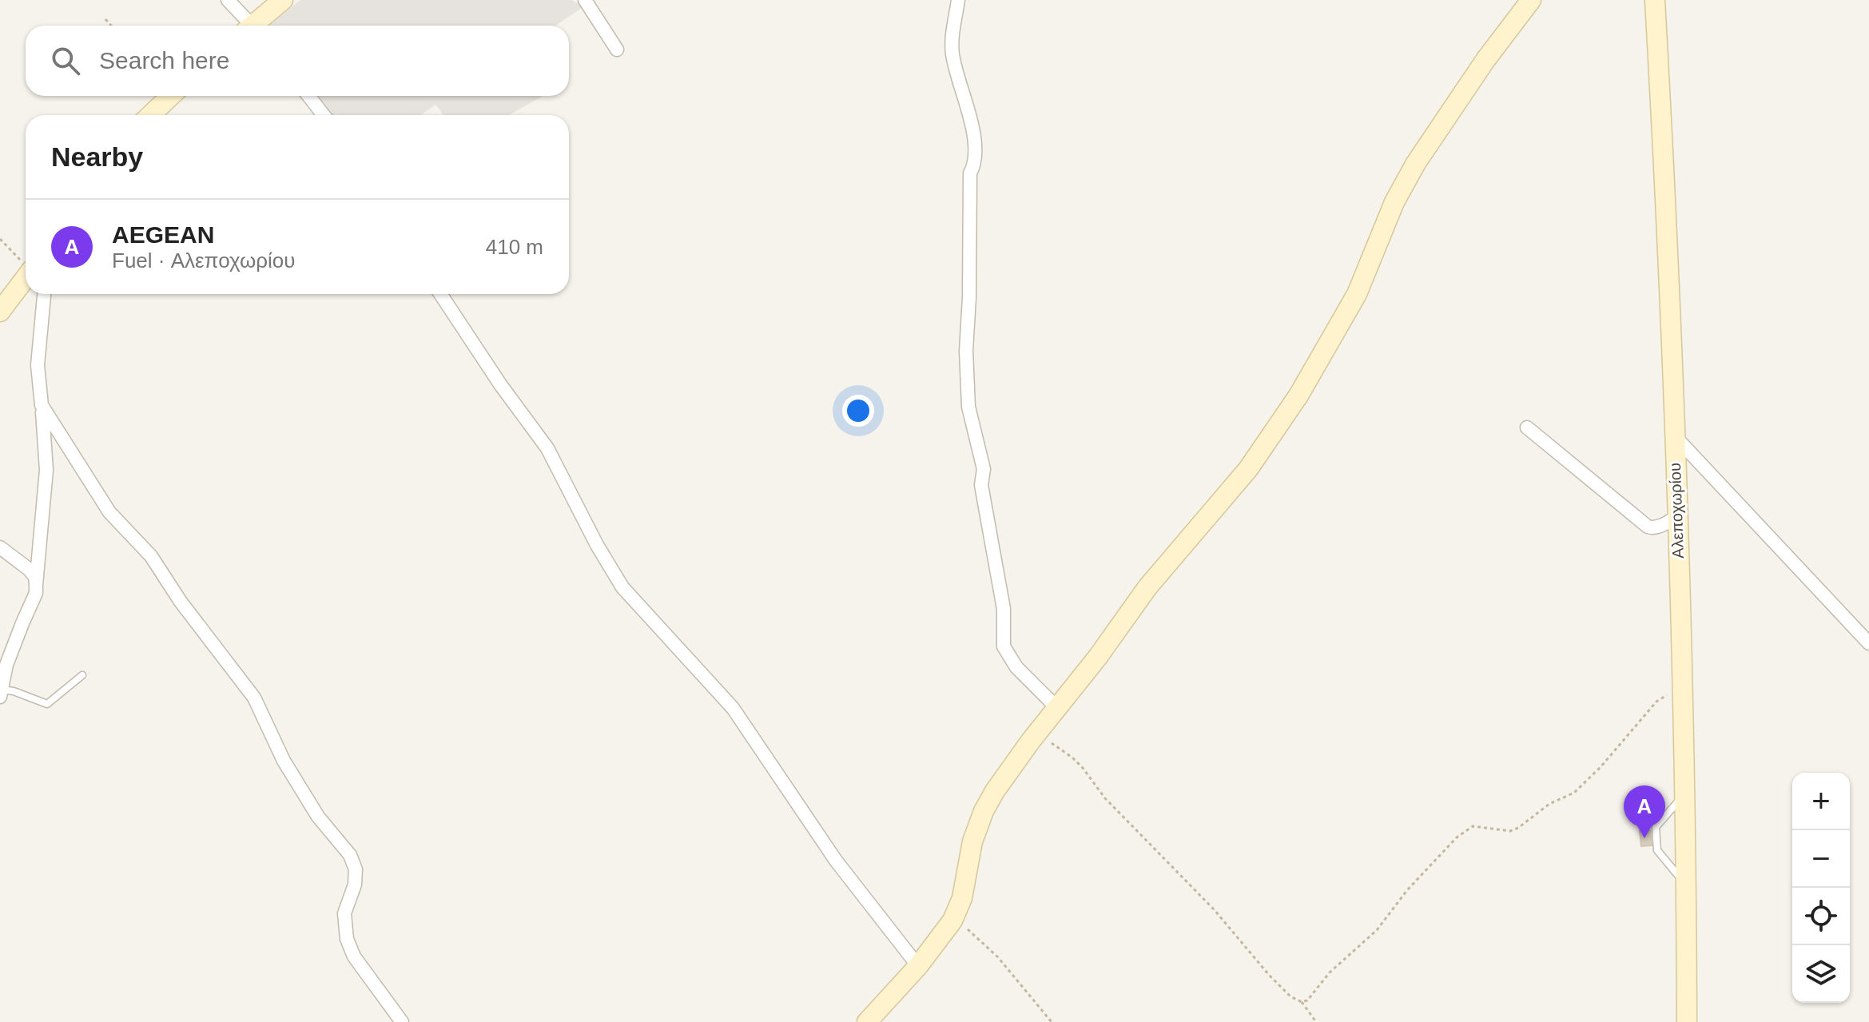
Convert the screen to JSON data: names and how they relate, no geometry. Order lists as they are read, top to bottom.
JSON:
{
  "streets": {
    "street": ["Αλεποχωρίου"]
  },
  "page": {
    "search": "Search here",
    "heading": "Nearby",
    "list": [
      {
        "mark": "A",
        "name": "AEGEAN",
        "note": "Fuel · Αλεποχωρίου",
        "value": "410 m"
      }
    ],
    "map_buttons": ["+", "−"],
    "pins": "A"
  }
}
